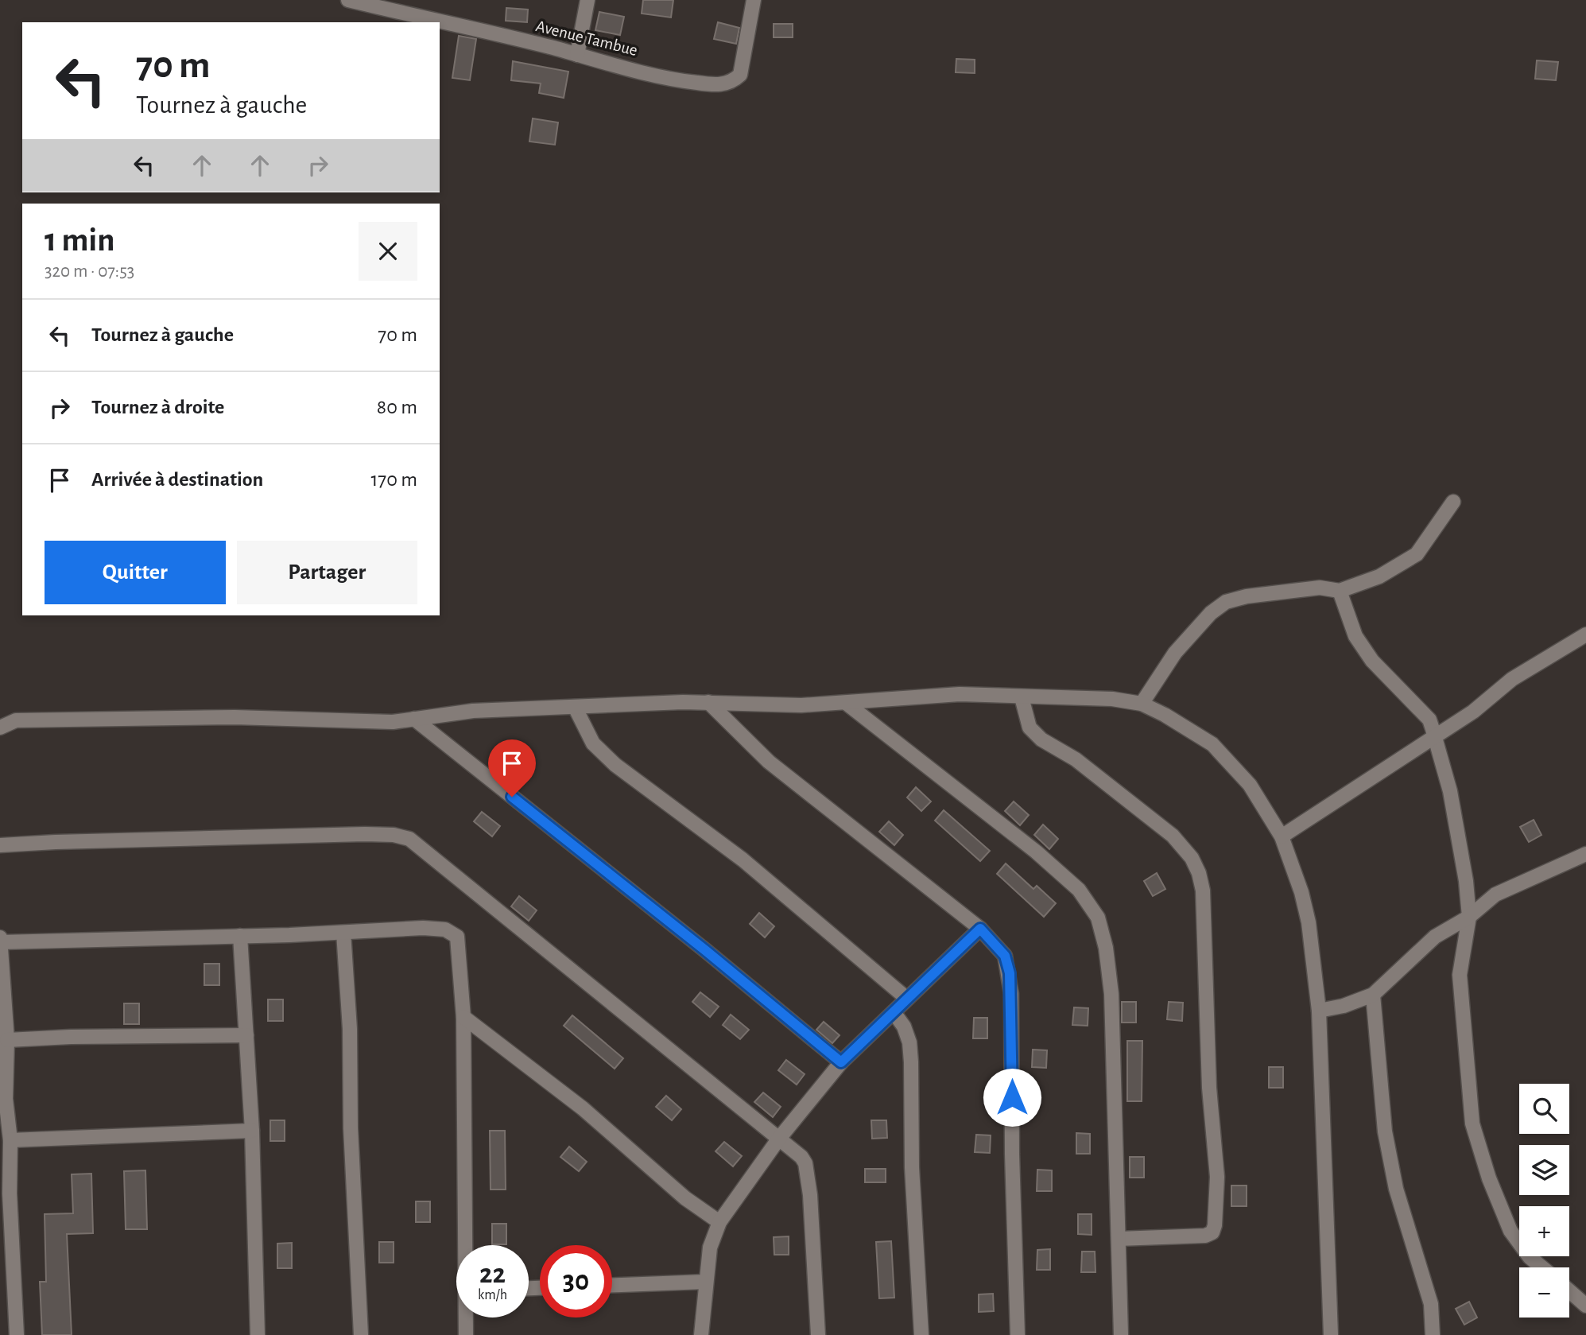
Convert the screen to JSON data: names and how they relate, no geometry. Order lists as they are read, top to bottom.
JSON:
{
  "streets": {
    "street": ["Avenue Tambue"]
  },
  "page": {
    "turn": ["70 m", "Tournez à gauche"],
    "heading": ["1 min", "320 m · 07:53"],
    "list": [
      {
        "name": "Tournez à gauche",
        "value": "70 m"
      },
      {
        "name": "Tournez à droite",
        "value": "80 m"
      },
      {
        "name": "Arrivée à destination",
        "value": "170 m"
      }
    ],
    "buttons": ["Quitter", "Partager"],
    "map_buttons": ["+", "−"],
    "speed": "22 km/h",
    "limit": "30"
  }
}
